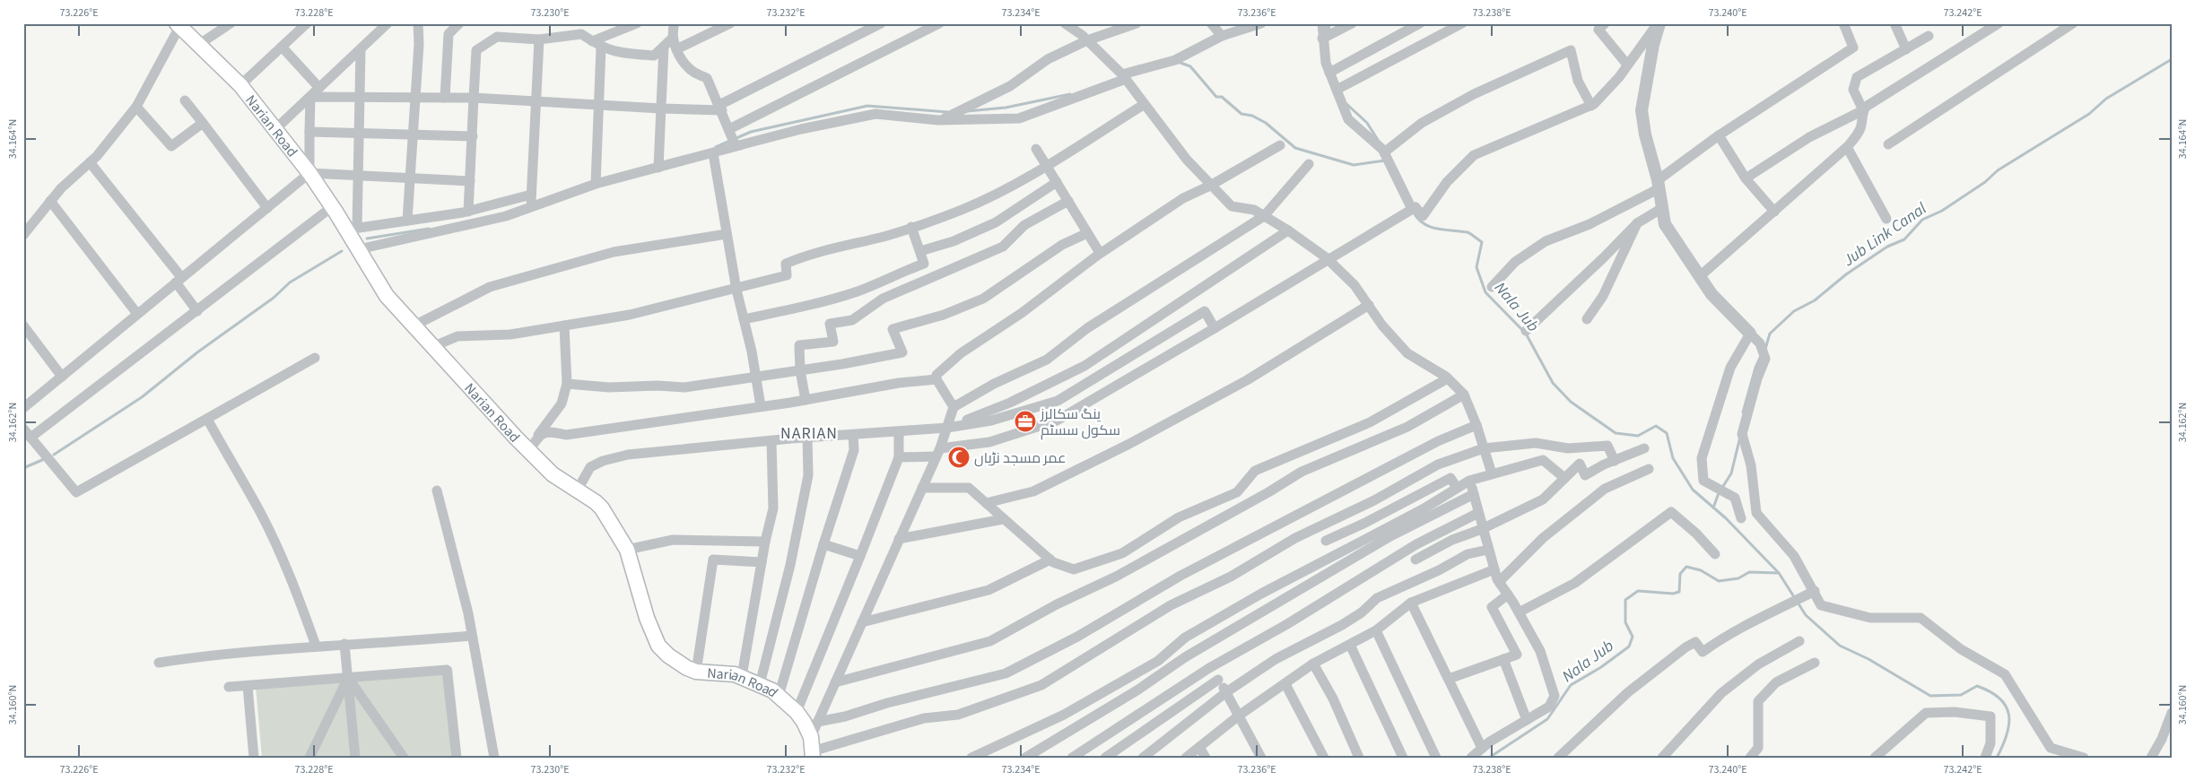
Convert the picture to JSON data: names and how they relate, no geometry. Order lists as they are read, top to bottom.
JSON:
{
  "streets": {
    "main road": ["Narian Road"]
  },
  "districts": ["NARIAN"],
  "water": ["Jub Link Canal", "Nala Jub"],
  "places": {
    "office": ["ینگ سکالرز سکول سسٹم"],
    "mosque": ["عمر مسجد نڑیاں"]
  },
  "coordinates": [
    "73.226°E",
    "73.228°E",
    "73.230°E",
    "73.232°E",
    "73.234°E",
    "73.236°E",
    "73.238°E",
    "73.240°E",
    "73.242°E",
    "34.164°N",
    "34.162°N",
    "34.160°N"
  ]
}
